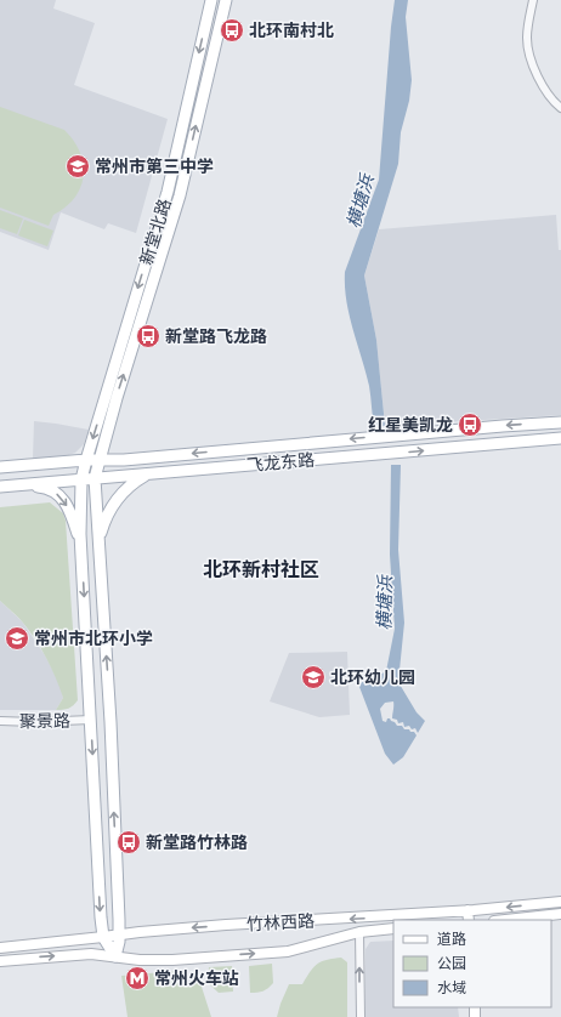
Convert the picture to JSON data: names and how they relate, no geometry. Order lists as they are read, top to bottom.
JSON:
{
  "streets": {
    "main road": ["新堂北路", "飞龙东路", "竹林西路"],
    "street": ["聚景路"]
  },
  "crossings": [
    ["新堂北路", "飞龙东路"],
    ["新堂北路", "竹林西路"]
  ],
  "districts": ["北环新村社区"],
  "water": ["横塘浜"],
  "places": {
    "bus stop": [
      "北环南村北",
      "新堂路飞龙路",
      "红星美凯龙",
      "新堂路竹林路"
    ],
    "school or university": ["常州市第三中学", "常州市北环小学", "北环幼儿园"],
    "metro station": ["常州火车站"]
  },
  "legend": ["道路", "公园", "水域"]
}
